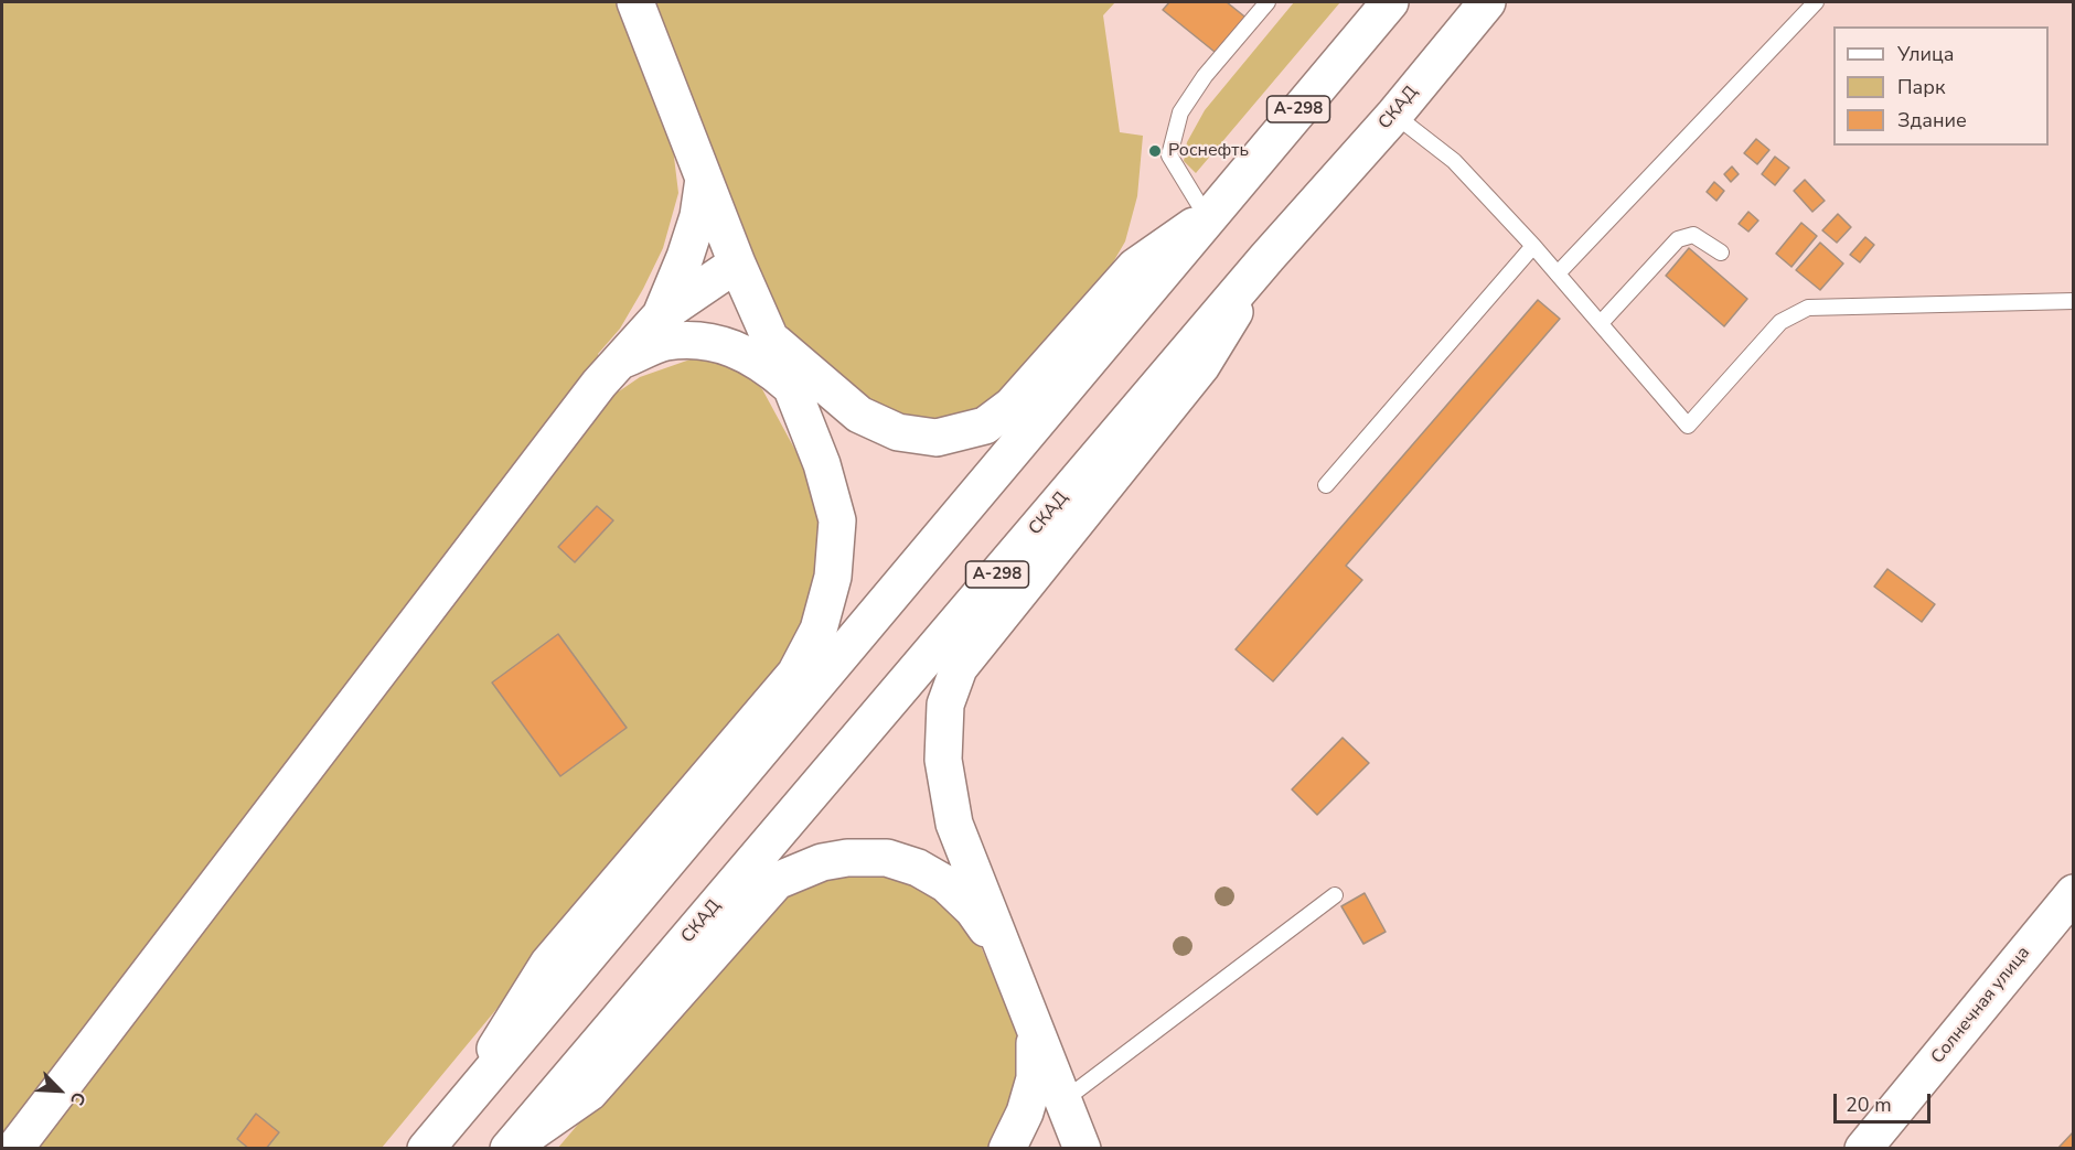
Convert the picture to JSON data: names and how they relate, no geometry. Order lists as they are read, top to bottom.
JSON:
{
  "streets": {
    "main road": ["СКАД", "А-298", "Солнечная улица"]
  },
  "places": ["Роснефть"],
  "legend": ["Улица", "Парк", "Здание"],
  "scale_bar": "20 m",
  "north": "bottom right"
}
